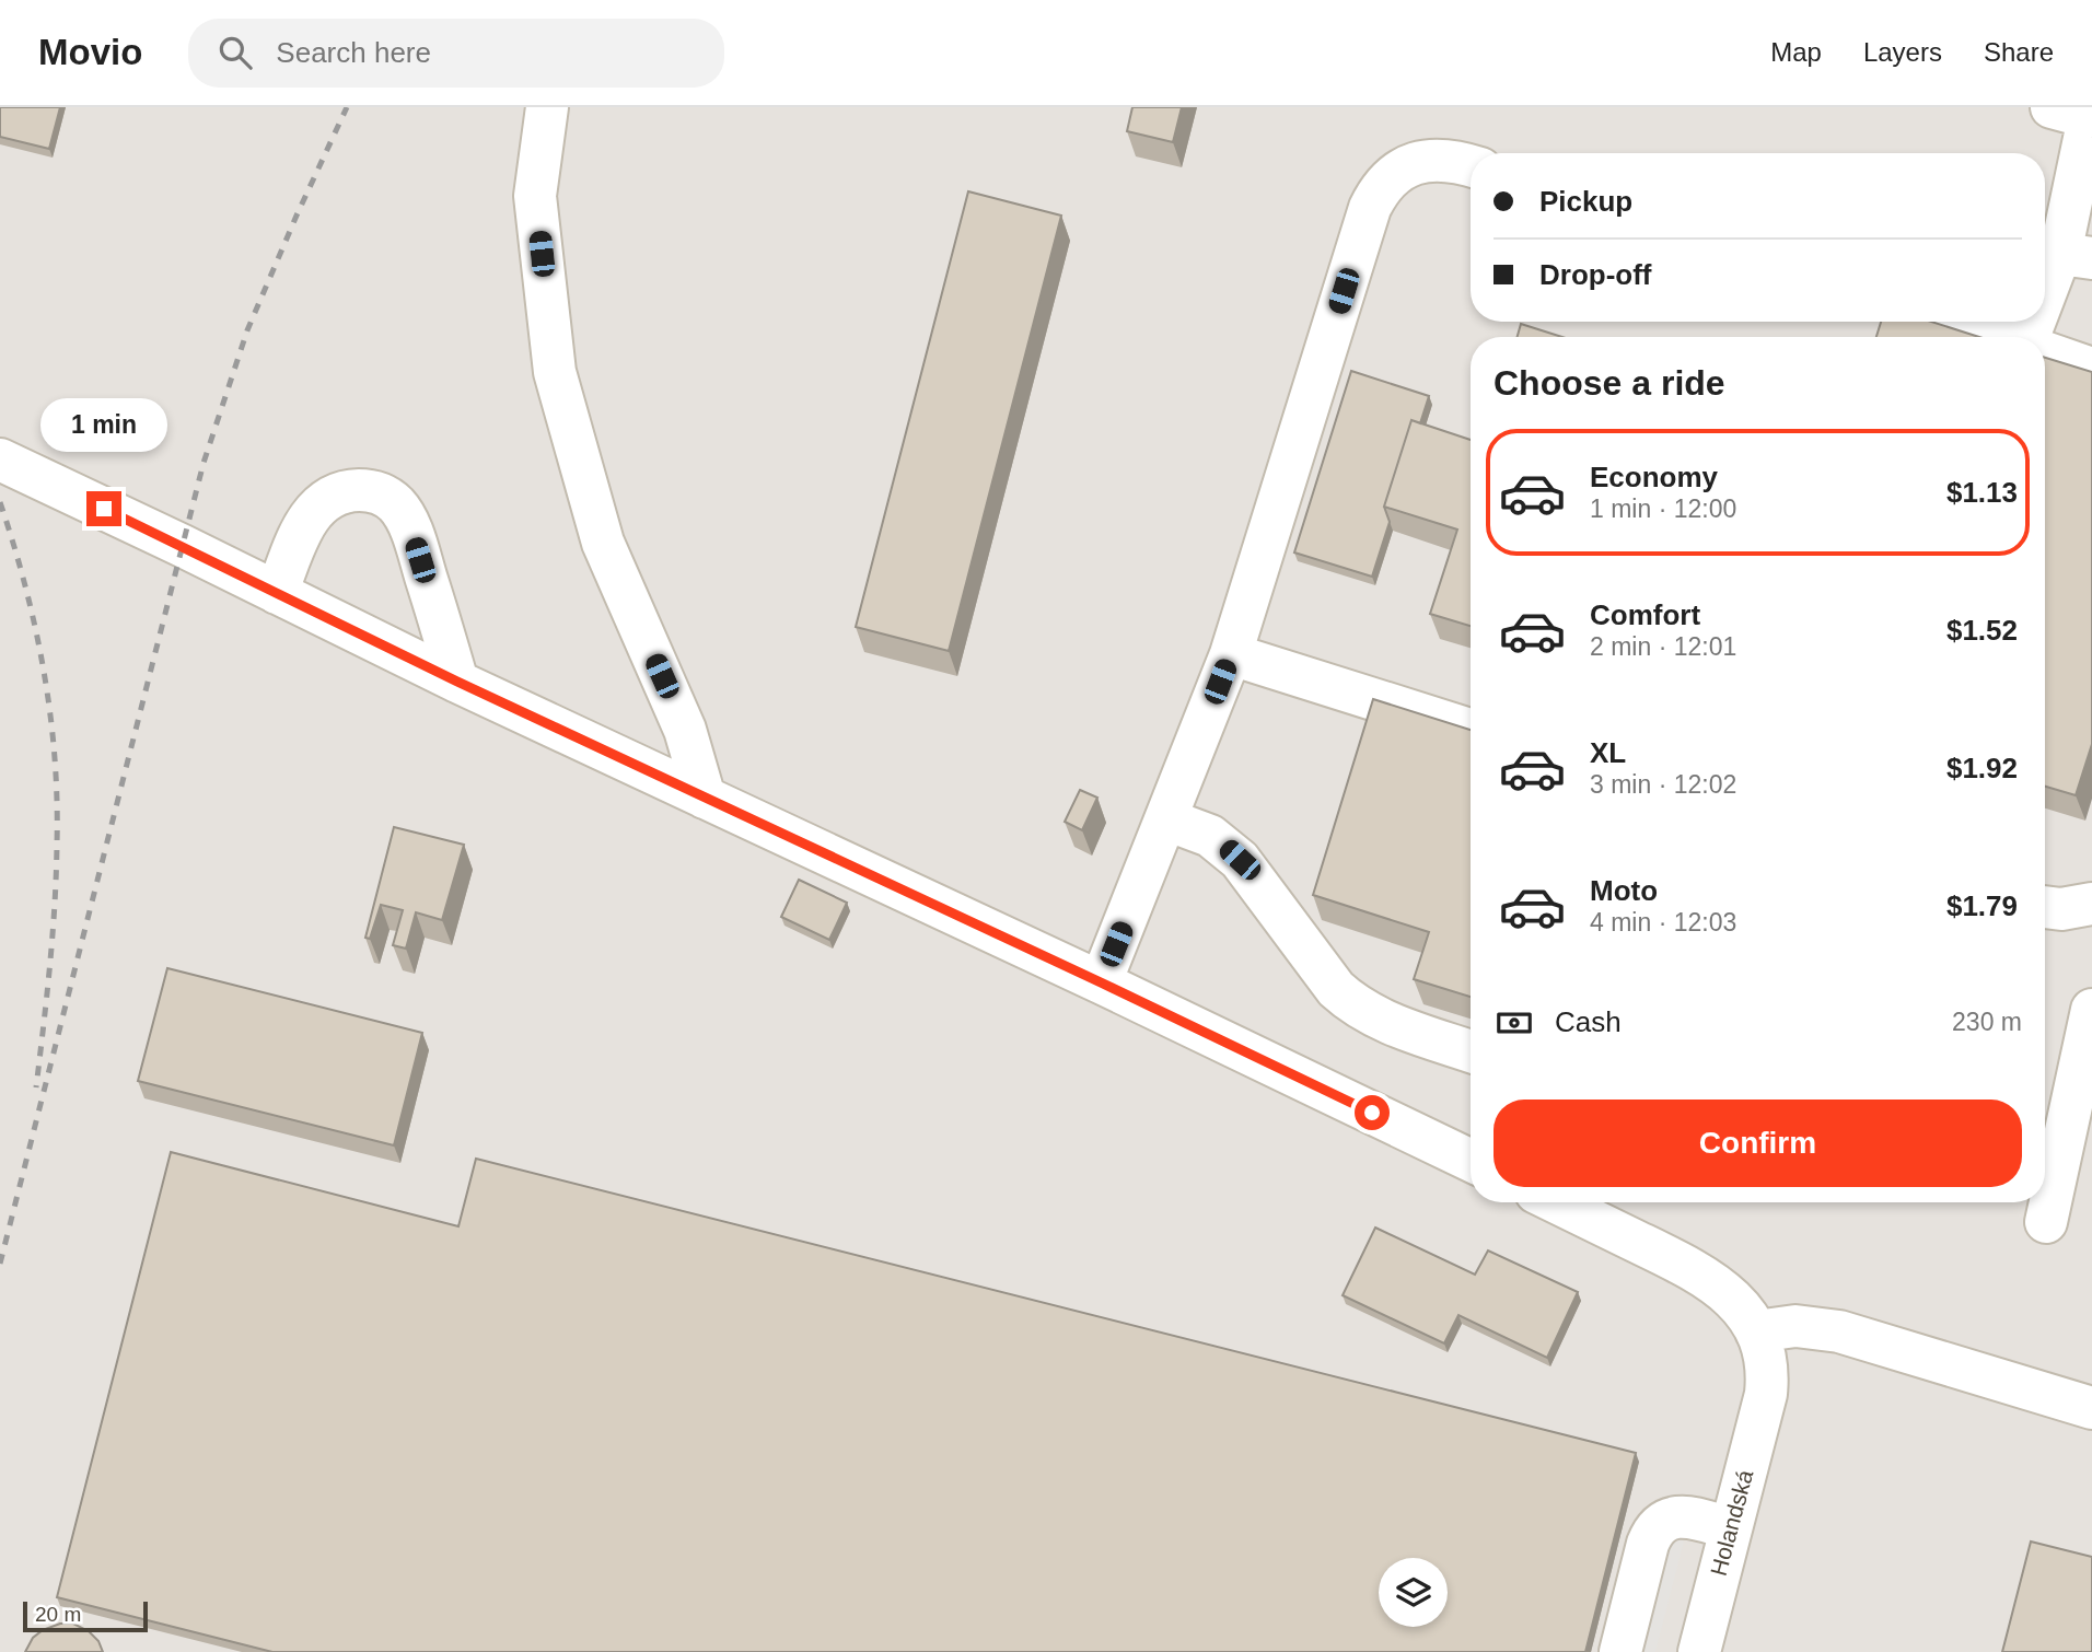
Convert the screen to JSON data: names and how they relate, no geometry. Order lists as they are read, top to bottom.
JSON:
{
  "streets": {
    "street": ["Holandská"]
  },
  "scale_bar": "20 m",
  "page": {
    "header": "Movio",
    "search": "Search here",
    "nav": ["Map", "Layers", "Share"],
    "banner": ["Pickup", "Drop-off"],
    "heading": "Choose a ride",
    "bubble": "1 min",
    "list": [
      {
        "name": "Economy",
        "note": "1 min · 12:00",
        "value": "$1.13"
      },
      {
        "name": "Comfort",
        "note": "2 min · 12:01",
        "value": "$1.52"
      },
      {
        "name": "XL",
        "note": "3 min · 12:02",
        "value": "$1.92"
      },
      {
        "name": "Moto",
        "note": "4 min · 12:03",
        "value": "$1.79"
      }
    ],
    "pay": ["Cash", "230 m"],
    "buttons": "Confirm",
    "scale": "20 m"
  }
}
